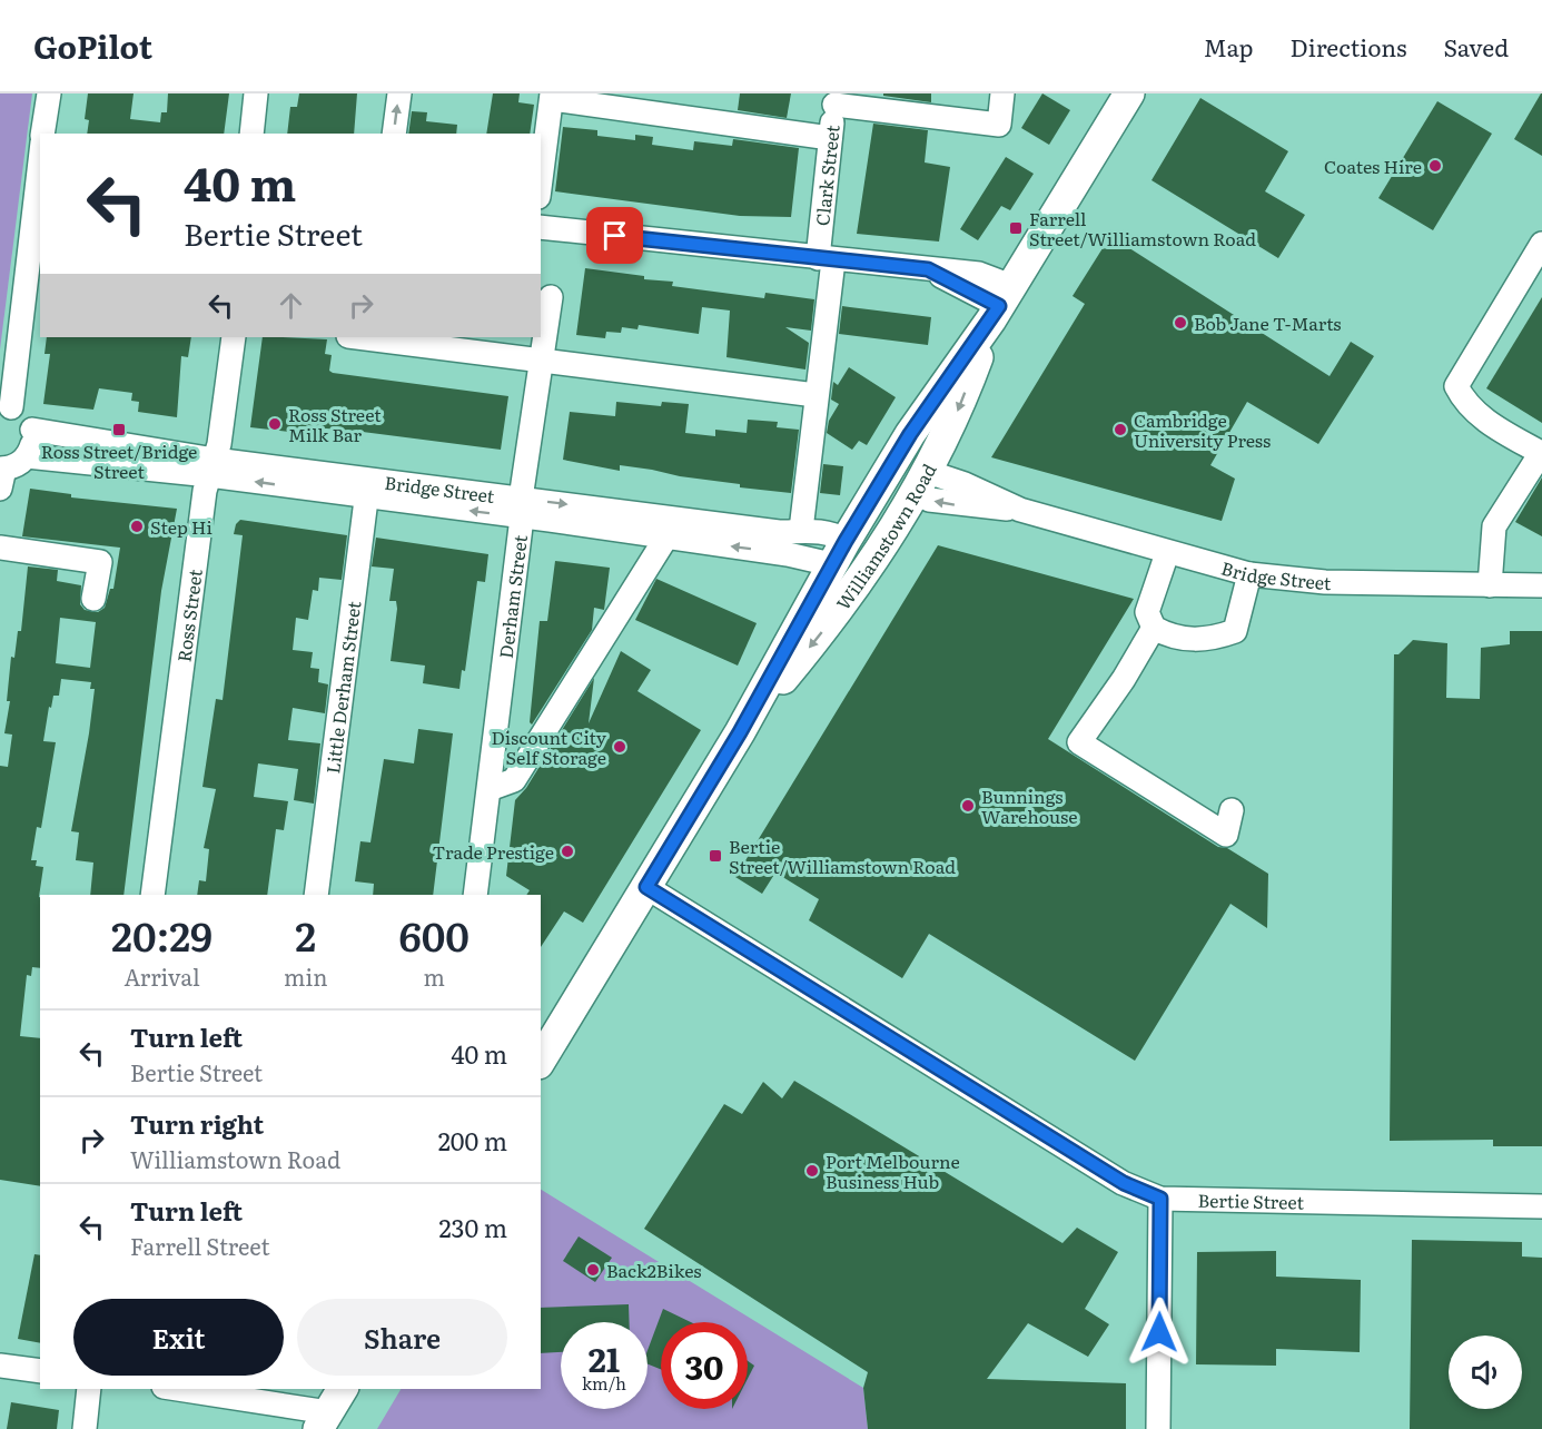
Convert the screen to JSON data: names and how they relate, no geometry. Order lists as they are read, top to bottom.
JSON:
{
  "streets": {
    "main road": ["Williamstown Road"],
    "street": [
      "Clark Street",
      "Bridge Street",
      "Derham Street",
      "Ross Street",
      "Little Derham Street",
      "Bertie Street"
    ]
  },
  "crossings": [
    ["Clark Street", "Bridge Street"],
    ["Bridge Street", "Williamstown Road"],
    ["Bridge Street", "Derham Street"],
    ["Bridge Street", "Ross Street"],
    ["Bridge Street", "Little Derham Street"],
    ["Williamstown Road", "Bertie Street"]
  ],
  "places": {
    "other": [
      "Coates Hire",
      "Bob Jane T-Marts",
      "Ross Street Milk Bar",
      "Cambridge University Press",
      "Step Hi",
      "Discount City Self Storage",
      "Bunnings Warehouse",
      "Trade Prestige",
      "Port Melbourne Business Hub",
      "Back2Bikes"
    ],
    "transit": ["Farrell Street/Williamstown Road", "Ross Street/Bridge Street", "Bertie Street/Williamstown Road"]
  },
  "page": {
    "header": "GoPilot",
    "nav": ["Map", "Directions", "Saved"],
    "turn": ["40 m", "Bertie Street"],
    "eta": [
      "20:29",
      "Arrival",
      "2",
      "min",
      "600",
      "m"
    ],
    "list": [
      {
        "name": "Turn left",
        "note": "Bertie Street",
        "value": "40 m"
      },
      {
        "name": "Turn right",
        "note": "Williamstown Road",
        "value": "200 m"
      },
      {
        "name": "Turn left",
        "note": "Farrell Street",
        "value": "230 m"
      }
    ],
    "buttons": ["Exit", "Share"],
    "speed": "21 km/h",
    "limit": "30"
  }
}
